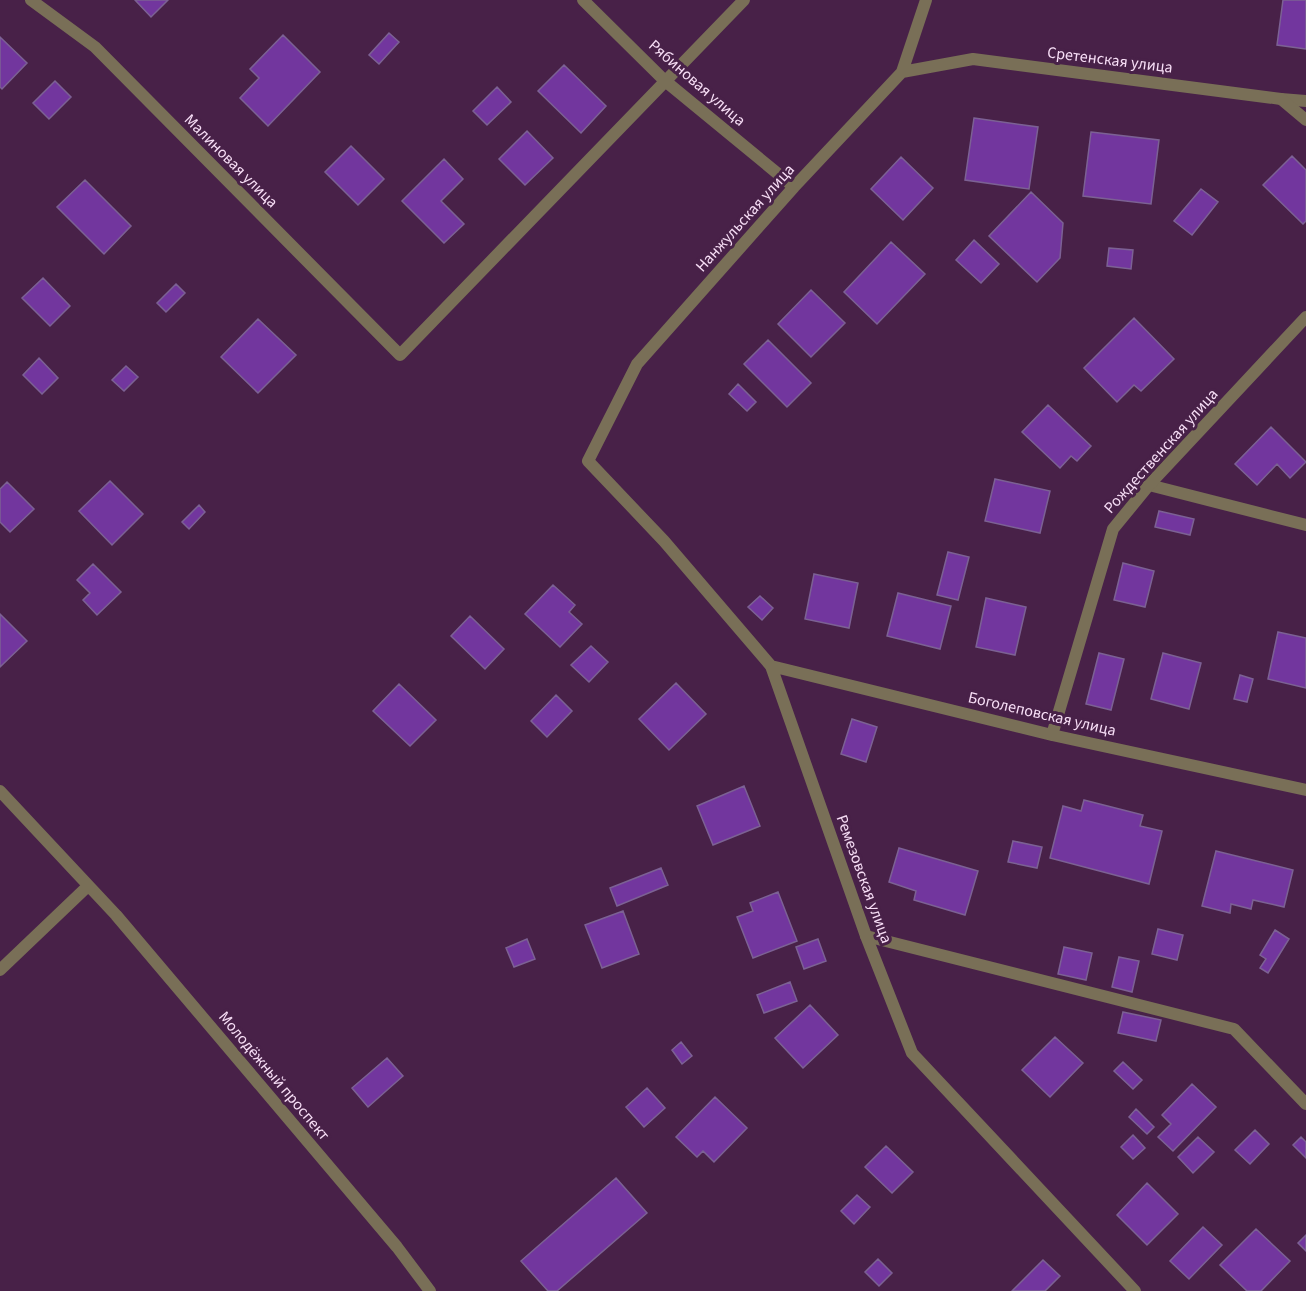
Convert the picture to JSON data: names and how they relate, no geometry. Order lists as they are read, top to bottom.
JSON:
{
  "streets": {
    "street": [
      "Сретенская улица",
      "Рябиновая улица",
      "Малиновая улица",
      "Нанжульская улица",
      "Рождественская улица",
      "Боголеповская улица",
      "Ремезовская улица",
      "Молодёжный проспект"
    ]
  },
  "crossings": [
    ["Сретенская улица", "Нанжульская улица"],
    ["Рябиновая улица", "Малиновая улица"],
    ["Рябиновая улица", "Нанжульская улица"],
    ["Нанжульская улица", "Ремезовская улица"],
    ["Рождественская улица", "Боголеповская улица"],
    ["Боголеповская улица", "Ремезовская улица"]
  ]
}
